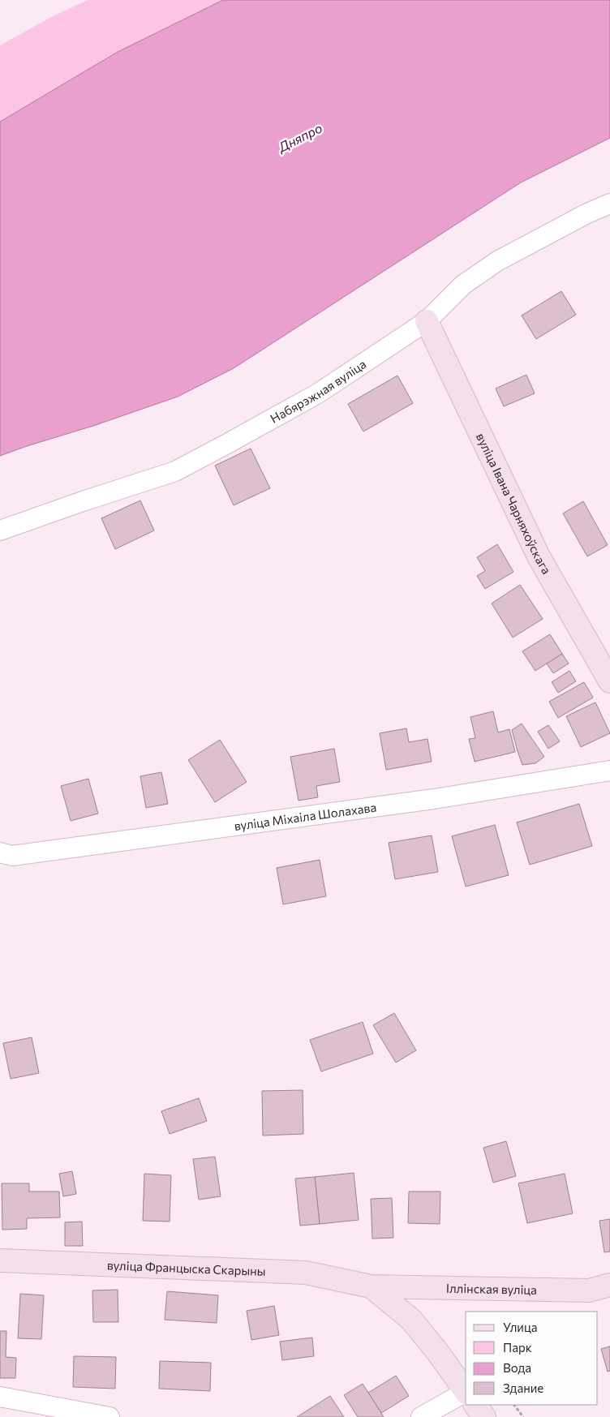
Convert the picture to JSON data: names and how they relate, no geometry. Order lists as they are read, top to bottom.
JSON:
{
  "streets": {
    "street": [
      "Набярэжная вуліца",
      "вуліца Івана Чарняхоўскага",
      "вуліца Міхаіла Шолахава",
      "вуліца Францыска Скарыны",
      "Іллінская вуліца"
    ]
  },
  "crossings": [
    ["Набярэжная вуліца", "вуліца Івана Чарняхоўскага"],
    ["вуліца Францыска Скарыны", "Іллінская вуліца"]
  ],
  "water": ["Дняпро"],
  "legend": [
    "Улица",
    "Парк",
    "Вода",
    "Здание"
  ]
}
